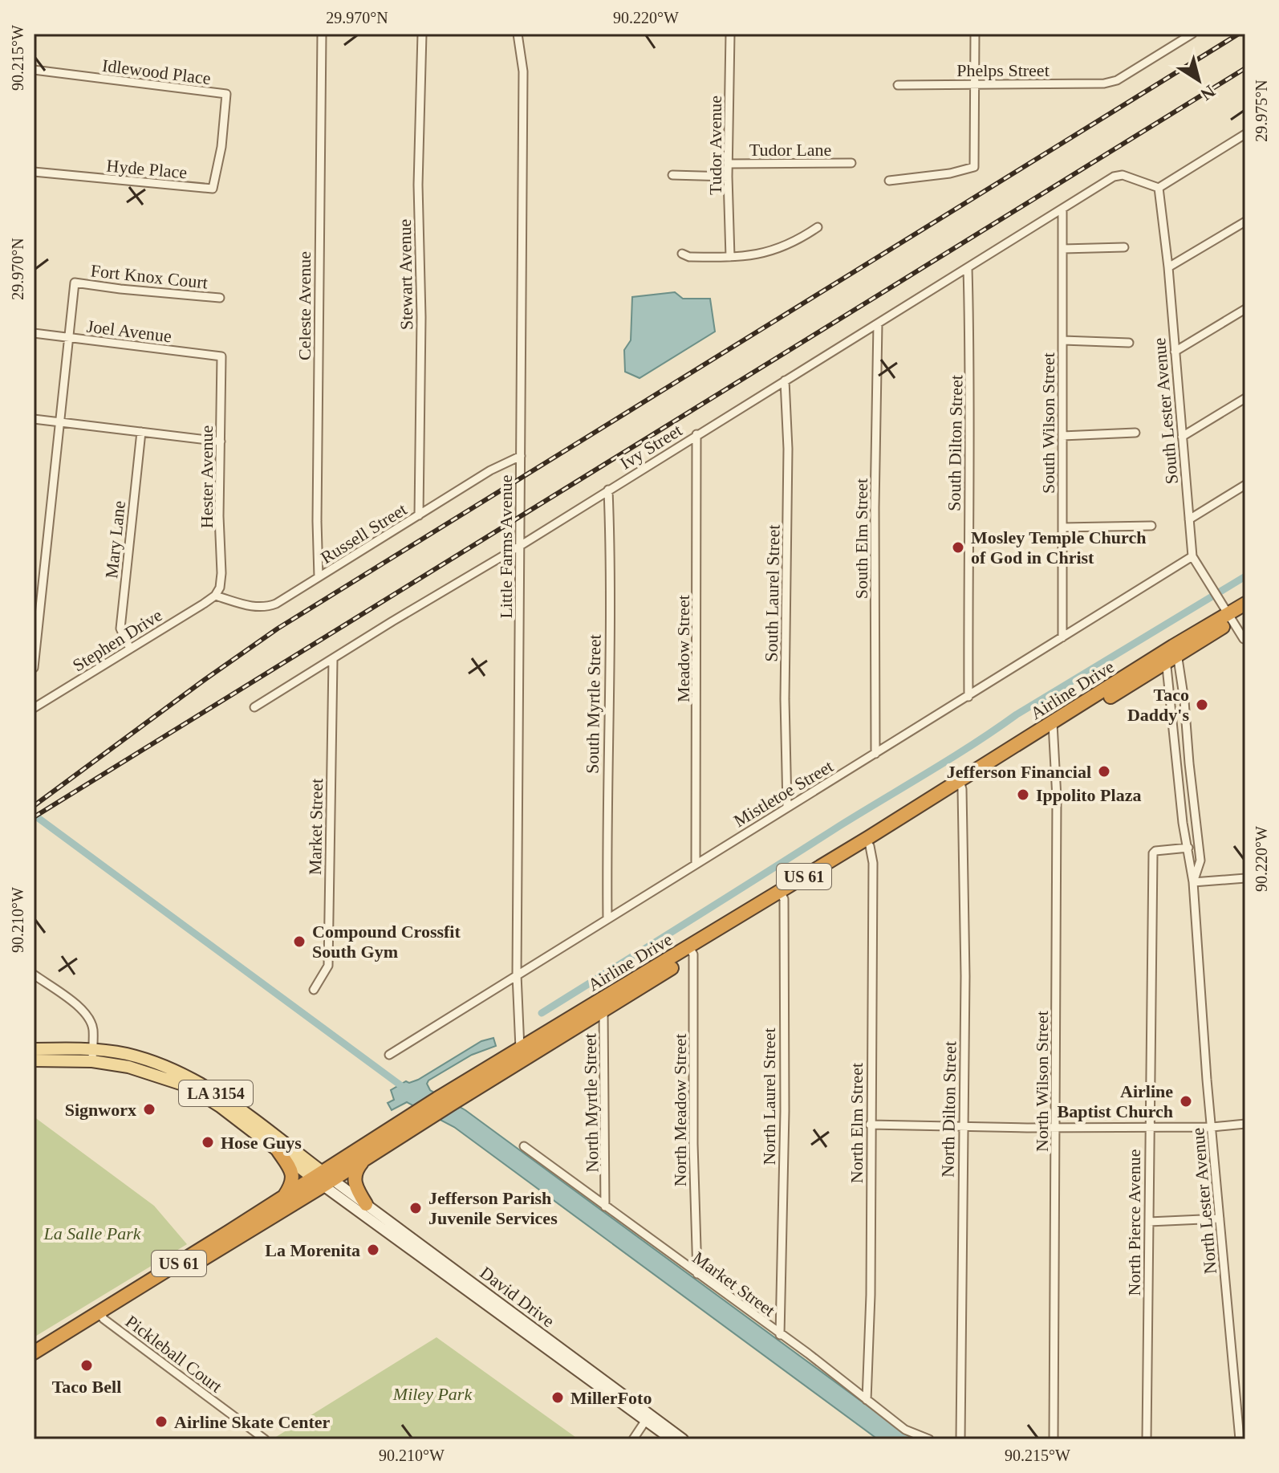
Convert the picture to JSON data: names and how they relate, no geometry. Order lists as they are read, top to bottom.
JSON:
{
  "streets": {
    "highway": ["Airline Drive", "US 61"],
    "main road": ["LA 3154", "David Drive"],
    "street": [
      "Phelps Street",
      "Idlewood Place",
      "Tudor Avenue",
      "Tudor Lane",
      "Hyde Place",
      "Stewart Avenue",
      "Fort Knox Court",
      "Celeste Avenue",
      "Joel Avenue",
      "South Lester Avenue",
      "South Wilson Street",
      "South Dilton Street",
      "Ivy Street",
      "Hester Avenue",
      "Russell Street",
      "South Elm Street",
      "Mary Lane",
      "Little Farms Avenue",
      "South Laurel Street",
      "Stephen Drive",
      "Meadow Street",
      "South Myrtle Street",
      "Mistletoe Street",
      "Market Street",
      "North Wilson Street",
      "North Laurel Street",
      "North Myrtle Street",
      "North Dilton Street",
      "North Meadow Street",
      "North Elm Street",
      "North Lester Avenue",
      "North Pierce Avenue",
      "Pickleball Court"
    ]
  },
  "crossings": [
    ["Idlewood Place", "Hyde Place"],
    ["Tudor Avenue", "Tudor Lane"],
    ["Stewart Avenue", "Russell Street"],
    ["Fort Knox Court", "Joel Avenue"],
    ["Celeste Avenue", "Russell Street"],
    ["Joel Avenue", "Hester Avenue"],
    ["South Lester Avenue", "Ivy Street"],
    ["South Lester Avenue", "Airline Drive"],
    ["South Lester Avenue", "Mistletoe Street"],
    ["South Wilson Street", "Ivy Street"],
    ["South Wilson Street", "Mistletoe Street"],
    ["South Dilton Street", "Ivy Street"],
    ["South Dilton Street", "Mistletoe Street"],
    ["Ivy Street", "South Elm Street"],
    ["Ivy Street", "Little Farms Avenue"],
    ["Ivy Street", "South Laurel Street"],
    ["Ivy Street", "Meadow Street"],
    ["Ivy Street", "South Myrtle Street"],
    ["Ivy Street", "Market Street"],
    ["Hester Avenue", "Russell Street"],
    ["Hester Avenue", "Stephen Drive"],
    ["Russell Street", "Little Farms Avenue"],
    ["Russell Street", "Stephen Drive"],
    ["South Elm Street", "Mistletoe Street"],
    ["Mary Lane", "Stephen Drive"],
    ["Little Farms Avenue", "Airline Drive"],
    ["Little Farms Avenue", "Mistletoe Street"],
    ["South Laurel Street", "Mistletoe Street"],
    ["Meadow Street", "Mistletoe Street"],
    ["Airline Drive", "North Wilson Street"],
    ["Airline Drive", "LA 3154"],
    ["Airline Drive", "North Laurel Street"],
    ["Airline Drive", "North Myrtle Street"],
    ["Airline Drive", "North Dilton Street"],
    ["Airline Drive", "North Meadow Street"],
    ["Airline Drive", "North Elm Street"],
    ["Airline Drive", "North Lester Avenue"],
    ["Airline Drive", "David Drive"],
    ["Airline Drive", "Pickleball Court"],
    ["South Myrtle Street", "Mistletoe Street"],
    ["Market Street", "North Laurel Street"],
    ["Market Street", "North Myrtle Street"],
    ["Market Street", "North Meadow Street"],
    ["Market Street", "North Elm Street"],
    ["LA 3154", "David Drive"],
    ["North Lester Avenue", "North Pierce Avenue"]
  ],
  "parks": ["La Salle Park", "Miley Park"],
  "places": [
    "Mosley Temple Church of God in Christ",
    "Taco Daddy's",
    "Jefferson Financial",
    "Ippolito Plaza",
    "Compound Crossfit South Gym",
    "Airline Baptist Church",
    "Signworx",
    "Hose Guys",
    "Jefferson Parish Juvenile Services",
    "La Morenita",
    "Taco Bell",
    "MillerFoto",
    "Airline Skate Center"
  ],
  "north": "bottom right",
  "coordinates": [
    "29.970°N",
    "90.220°W",
    "90.215°W",
    "29.975°N",
    "90.210°W"
  ]
}
